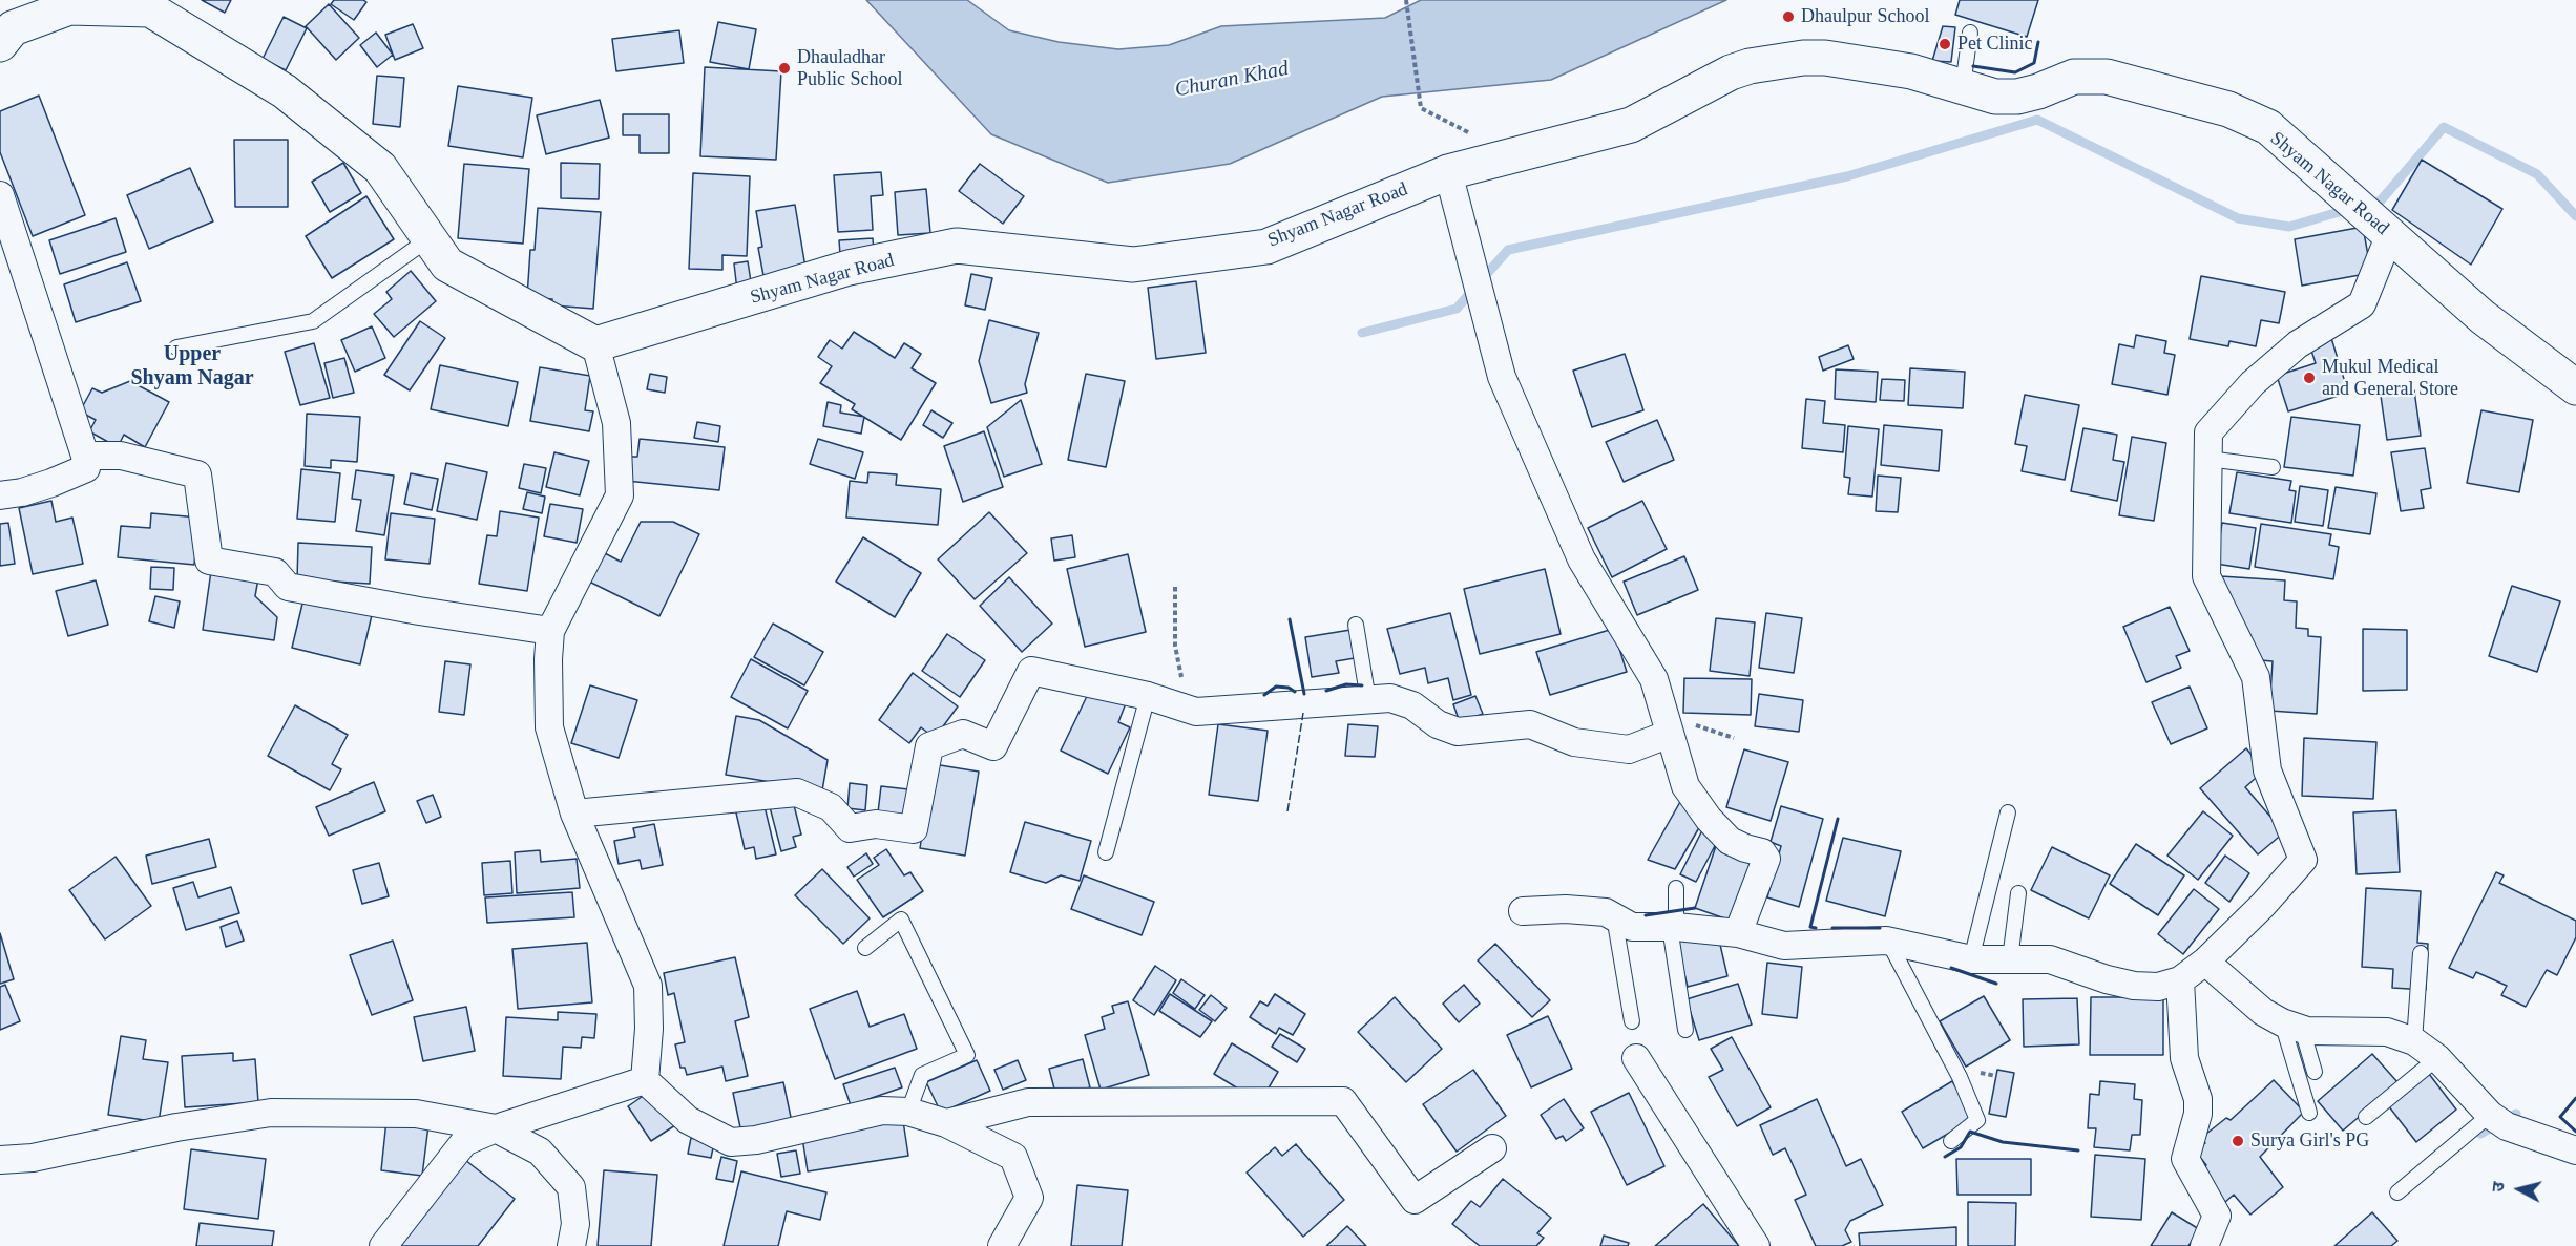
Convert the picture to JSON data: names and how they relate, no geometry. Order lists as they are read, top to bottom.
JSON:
{
  "streets": {
    "street": ["Shyam Nagar Road"]
  },
  "districts": ["Upper Shyam Nagar"],
  "water": ["Churan Khad"],
  "places": [
    "Dhaulpur School",
    "Pet Clinic",
    "Dhauladhar Public School",
    "Mukul Medical and General Store",
    "Surya Girl's PG"
  ],
  "north": "left"
}
